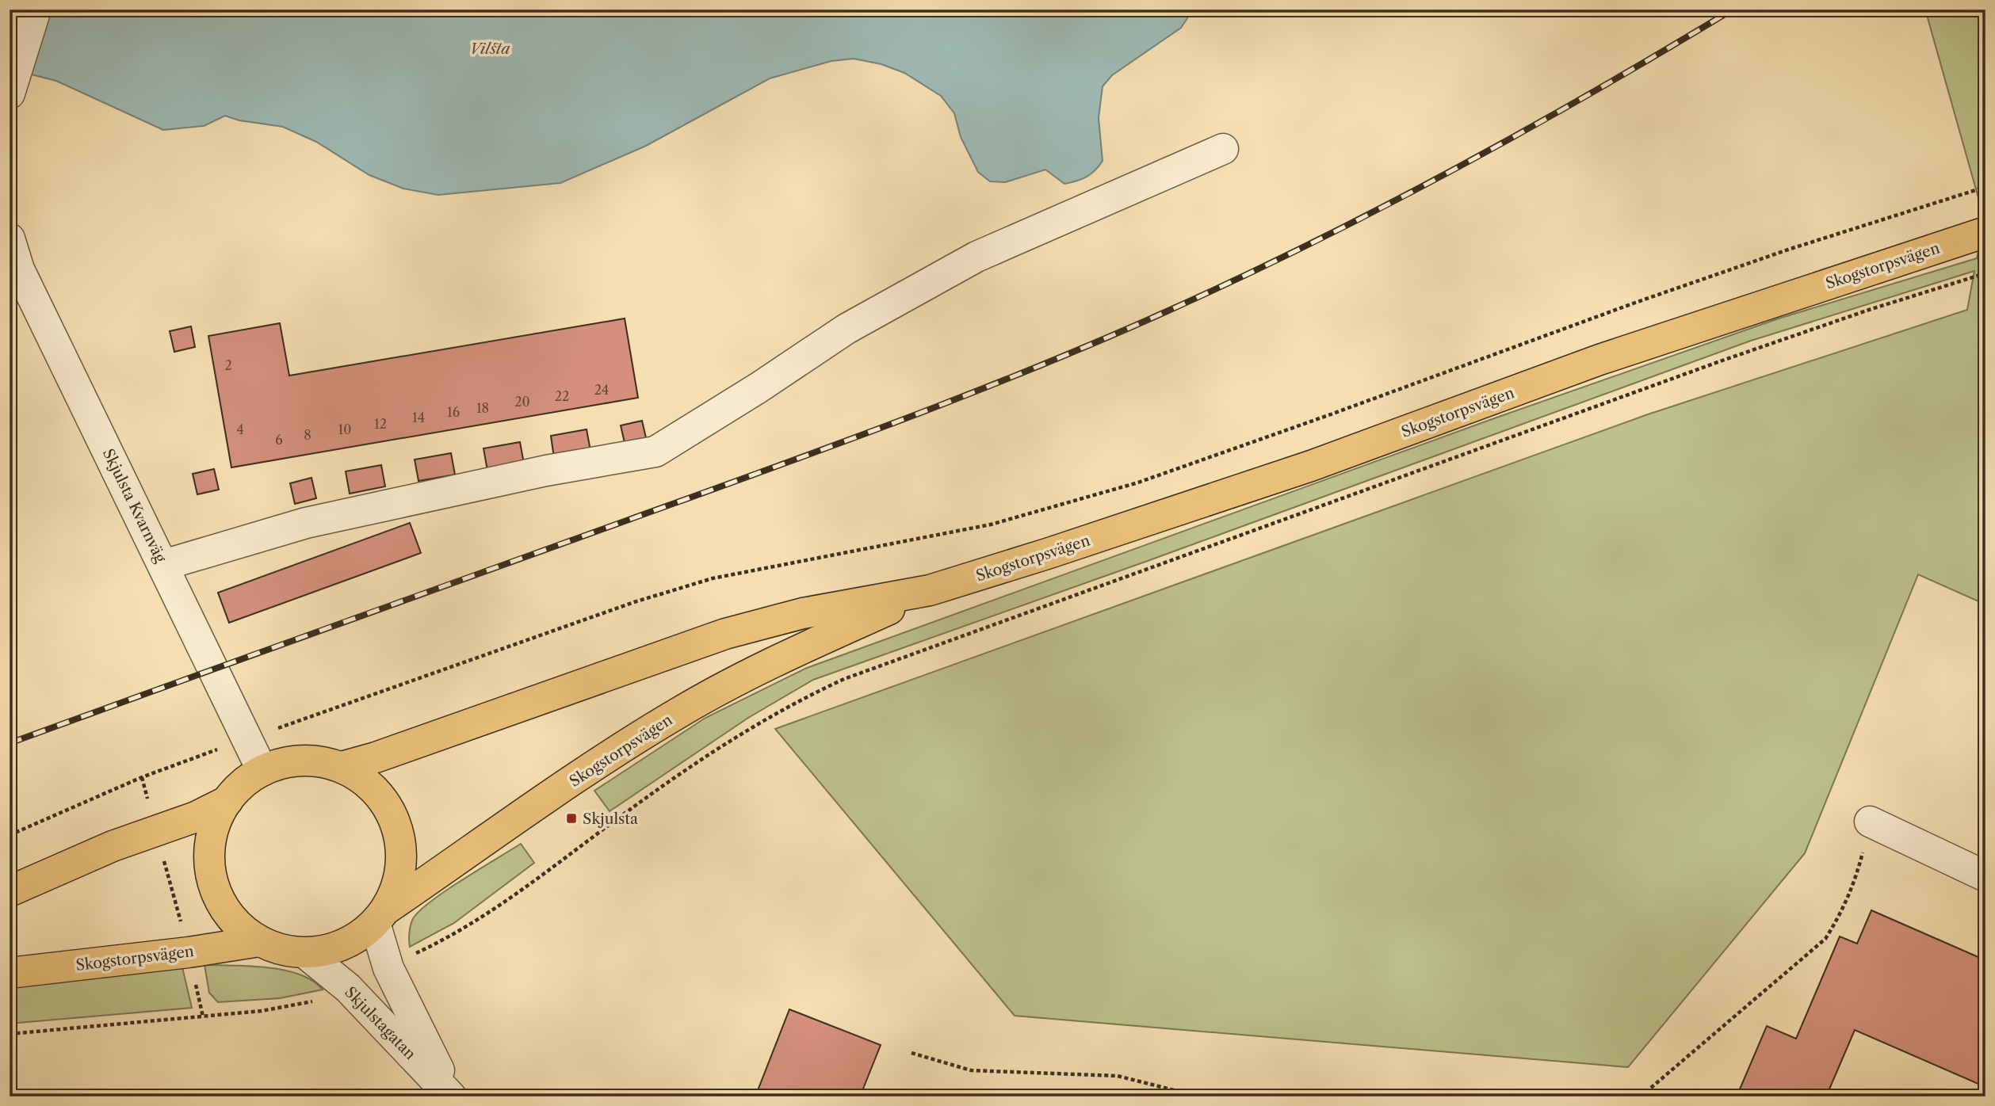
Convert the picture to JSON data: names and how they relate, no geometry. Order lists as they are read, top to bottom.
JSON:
{
  "streets": {
    "main road": ["Skogstorpsvägen"],
    "street": ["Skjulsta Kvarnväg", "Skjulstagatan"]
  },
  "crossings": [
    ["Skogstorpsvägen", "Skjulsta Kvarnväg"],
    ["Skogstorpsvägen", "Skjulstagatan"],
    ["Skjulsta Kvarnväg", "Skjulstagatan"]
  ],
  "parks": ["Vilsta"],
  "places": {
    "transit": ["Skjulsta"]
  },
  "house_numbers": [
    "2",
    "24",
    "22",
    "20",
    "18",
    "16",
    "14",
    "12",
    "4",
    "10",
    "8",
    "6"
  ]
}
